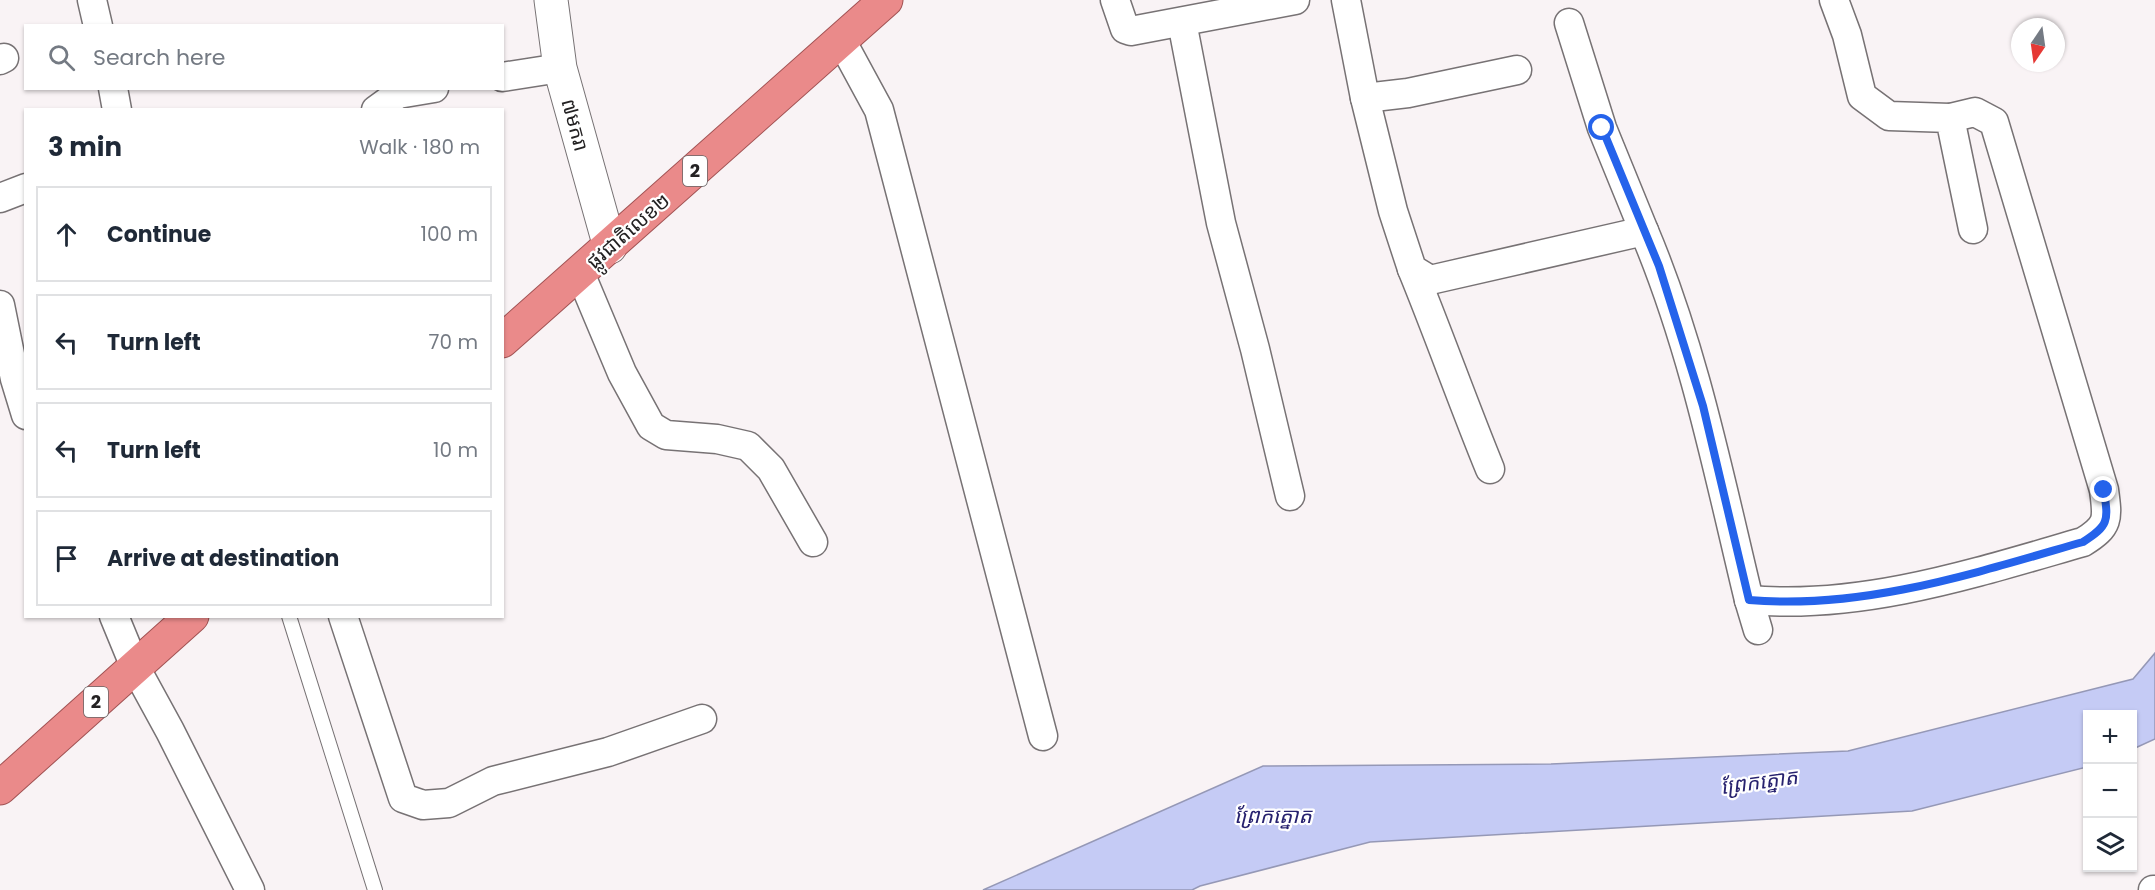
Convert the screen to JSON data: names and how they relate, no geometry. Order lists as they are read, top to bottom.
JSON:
{
  "streets": {
    "highway": ["2", "ផ្លូវជាតិលេខ២"],
    "street": ["៧មករា"]
  },
  "crossings": [
    ["៧មករា", "ផ្លូវជាតិលេខ២"]
  ],
  "water": ["ព្រែកត្នោត"],
  "north": "bottom",
  "page": {
    "search": "Search here",
    "heading": ["3 min", "Walk · 180 m"],
    "list": [
      ["Continue", "100 m"],
      ["Turn left", "70 m"],
      ["Turn left", "10 m"],
      "Arrive at destination"
    ],
    "map_buttons": ["+", "−"]
  }
}
